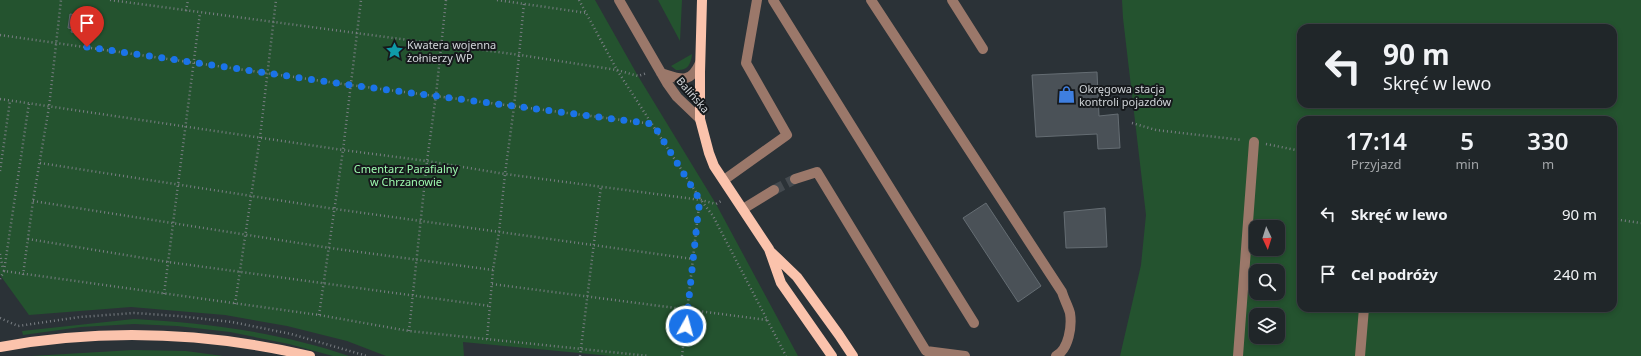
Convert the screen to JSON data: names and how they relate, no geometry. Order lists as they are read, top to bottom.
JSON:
{
  "streets": {
    "main road": ["Balińska"]
  },
  "parks": ["Cmentarz Parafialny w Chrzanowie"],
  "places": {
    "place": ["Kwatera wojenna żołnierzy WP"],
    "shop": ["Okręgowa stacja kontroli pojazdów"]
  },
  "north": "bottom",
  "page": {
    "turn": ["90 m", "Skręć w lewo"],
    "eta": [
      "17:14",
      "Przyjazd",
      "5",
      "min",
      "330",
      "m"
    ],
    "list": [
      {
        "name": "Skręć w lewo",
        "value": "90 m"
      },
      {
        "name": "Cel podróży",
        "value": "240 m"
      }
    ]
  }
}
